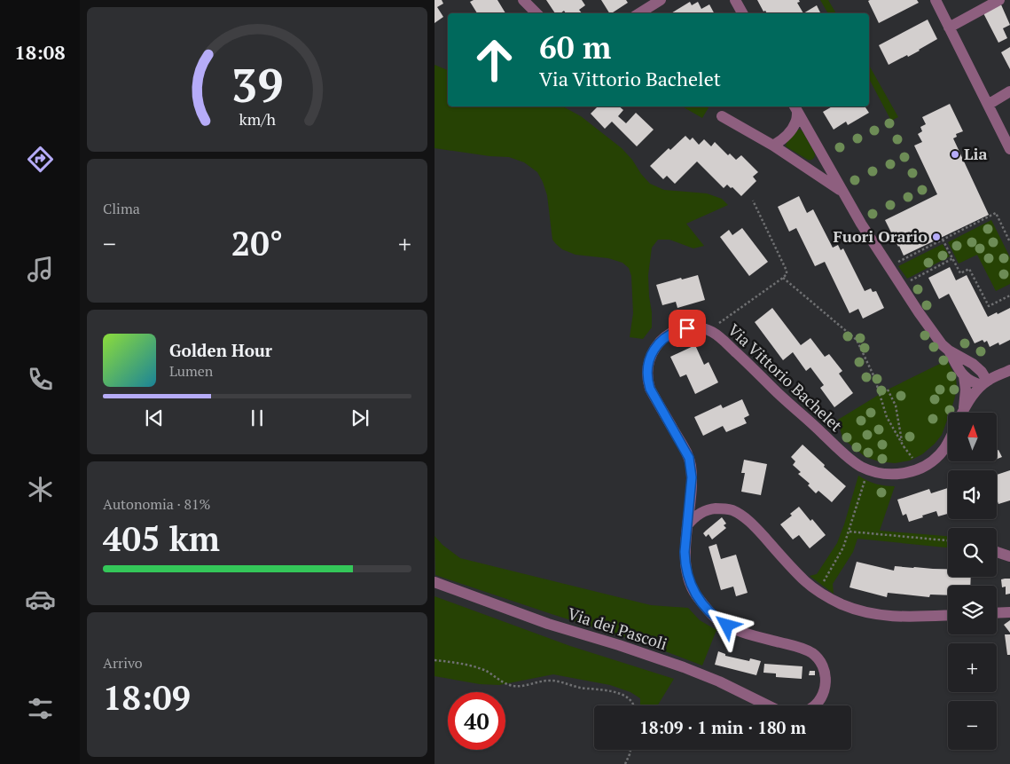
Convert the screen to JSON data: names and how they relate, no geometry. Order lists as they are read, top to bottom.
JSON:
{
  "streets": {
    "street": ["Via Vittorio Bachelet", "Via dei Pascoli"]
  },
  "places": ["Lia", "Fuori Orario"],
  "north": "top",
  "page": {
    "tabs": "18:08",
    "turn": ["60 m", "Via Vittorio Bachelet"],
    "tile": [
      "Clima",
      ["Autonomia · 81%", "405 km"],
      ["Arrivo", "18:09"]
    ],
    "heat": ["−", "20°", "+"],
    "song": ["Golden Hour", "Lumen"],
    "map_buttons": ["+", "−"],
    "limit": "40",
    "trip": "18:09 · 1 min · 180 m",
    "gauge": ["39", "km/h"]
  }
}
